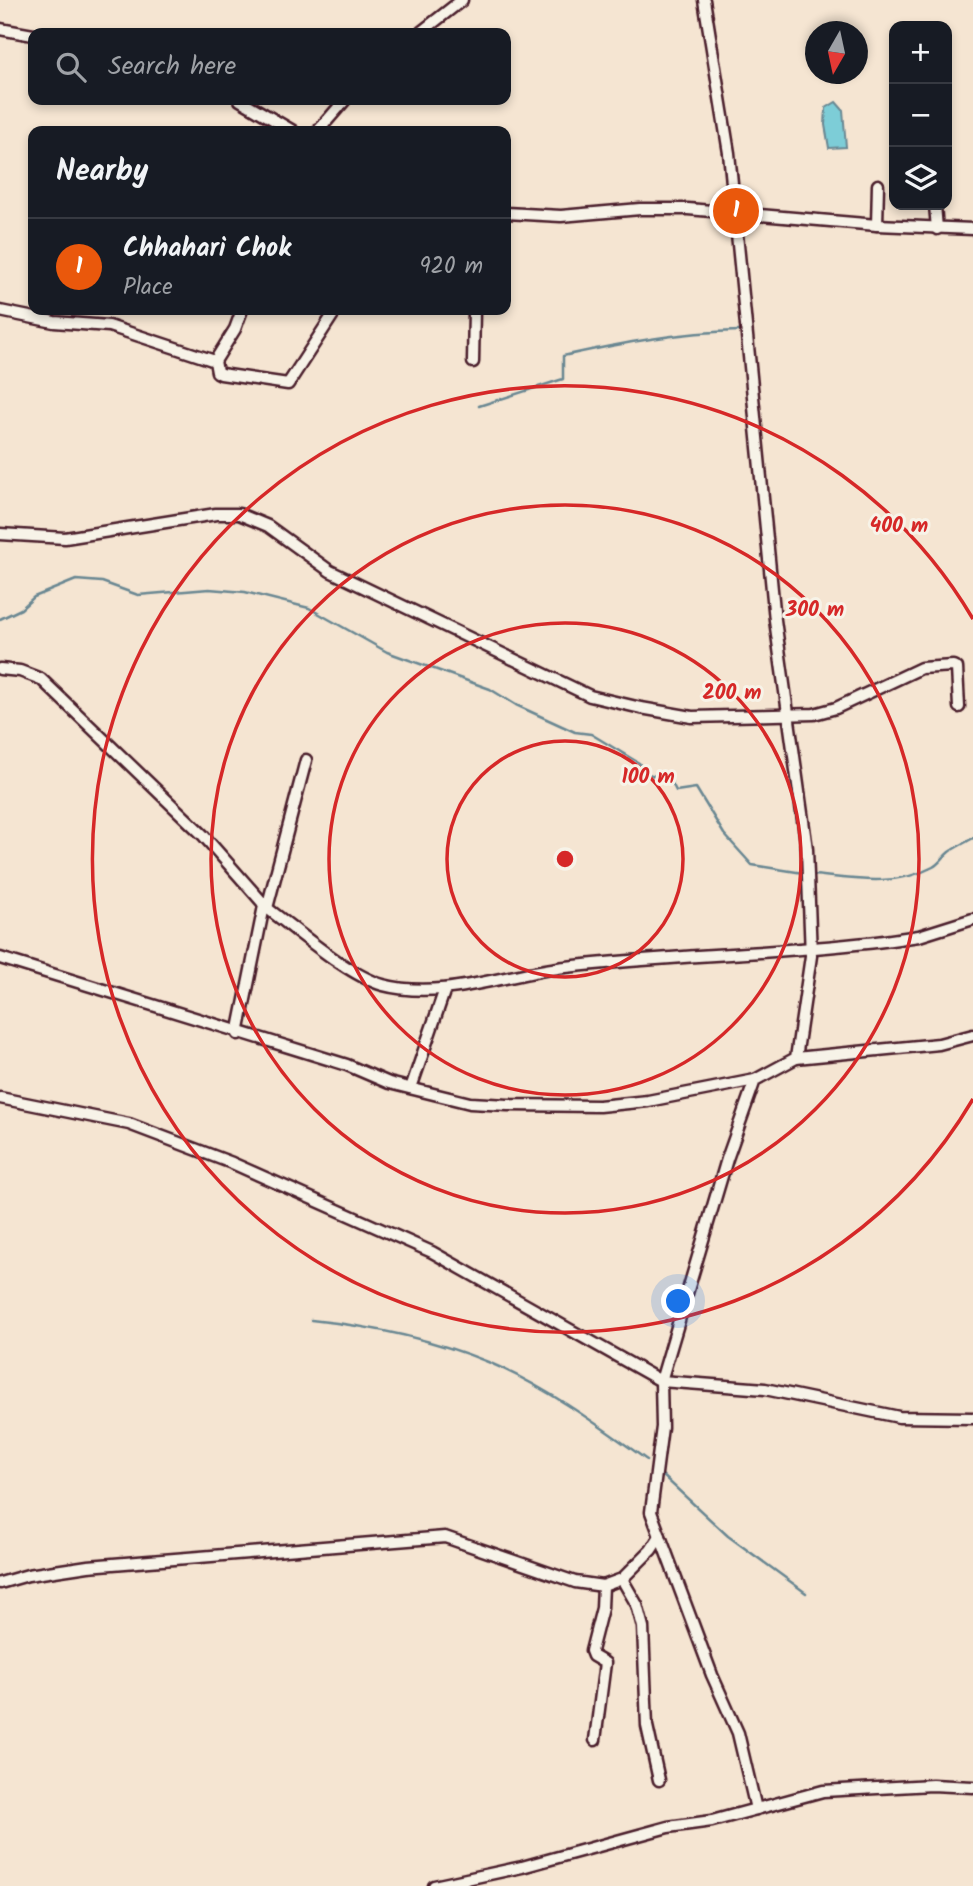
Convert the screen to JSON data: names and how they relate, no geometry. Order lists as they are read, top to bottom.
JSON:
{
  "north": "bottom",
  "page": {
    "map_buttons": ["+", "−"],
    "search": "Search here",
    "heading": "Nearby",
    "pins": "1",
    "list": [
      {
        "mark": "1",
        "name": "Chhahari Chok",
        "note": "Place",
        "value": "920 m"
      }
    ]
  },
  "rings": [
    "400 m",
    "300 m",
    "200 m",
    "100 m"
  ]
}
